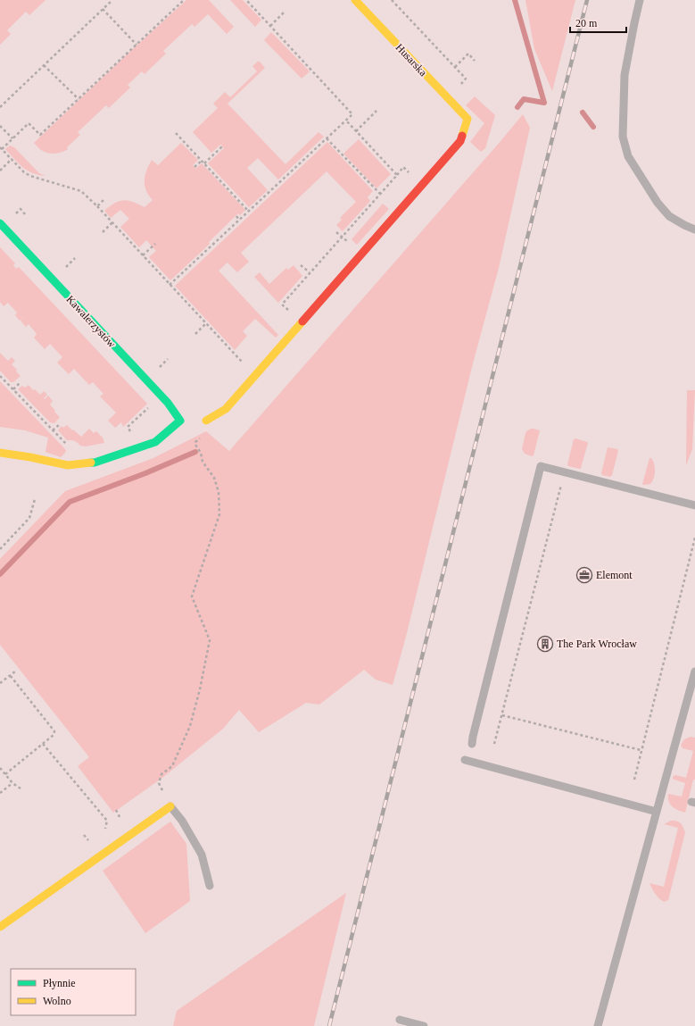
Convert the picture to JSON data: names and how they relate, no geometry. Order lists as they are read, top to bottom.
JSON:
{
  "streets": {
    "street": ["Husarska", "Kawalerzystów"]
  },
  "places": {
    "office": ["Elemont"],
    "building": ["The Park Wrocław"]
  },
  "legend": ["Płynnie", "Wolno"],
  "scale_bar": "20 m"
}
